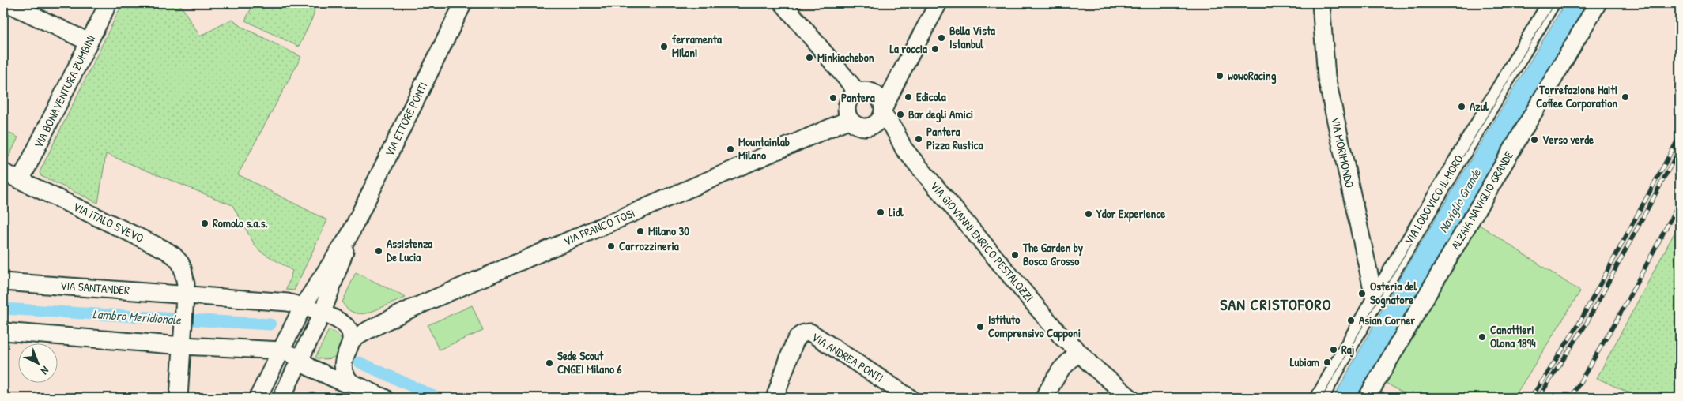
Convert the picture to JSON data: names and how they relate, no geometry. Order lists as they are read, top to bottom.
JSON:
{
  "streets": {
    "street": [
      "VIA BONAVENTURA ZUMBINI",
      "VIA ETTORE PONTI",
      "VIA MORIMONDO",
      "VIA LODOVICO IL MORO",
      "ALZAIA NAVIGLIO GRANDE",
      "VIA ITALO SVEVO",
      "VIA FRANCO TOSI",
      "VIA GIOVANNI ENRICO PESTALOZZI",
      "VIA SANTANDER",
      "VIA ANDREA PONTI"
    ]
  },
  "crossings": [
    ["VIA BONAVENTURA ZUMBINI", "VIA ITALO SVEVO"],
    ["VIA ETTORE PONTI", "VIA SANTANDER"],
    ["VIA MORIMONDO", "VIA LODOVICO IL MORO"],
    ["VIA ITALO SVEVO", "VIA SANTANDER"],
    ["VIA FRANCO TOSI", "VIA GIOVANNI ENRICO PESTALOZZI"],
    ["VIA FRANCO TOSI", "VIA SANTANDER"]
  ],
  "districts": ["SAN CRISTOFORO"],
  "water": ["Naviglio Grande", "Lambro Meridionale"],
  "places": [
    "Bella Vista Istanbul",
    "ferramenta Milani",
    "La roccia",
    "Minkiachebon",
    "wowoRacing",
    "Edicola",
    "Torrefazione Haiti Coffee Corporation",
    "Pantera",
    "Azul",
    "Bar degli Amici",
    "Pantera Pizza Rustica",
    "Verso verde",
    "Mountainlab Milano",
    "Lidl",
    "Ydor Experience",
    "Romolo s.a.s.",
    "Milano 30",
    "Carrozzineria",
    "Assistenza De Lucia",
    "The Garden by Bosco Grosso",
    "Osteria del Sognatore",
    "Asian Corner",
    "Istituto Comprensivo Capponi",
    "Canottieri Olona 1894",
    "Raj",
    "Lubiam",
    "Sede Scout CNGEI Milano 6"
  ],
  "north": "bottom right"
}
